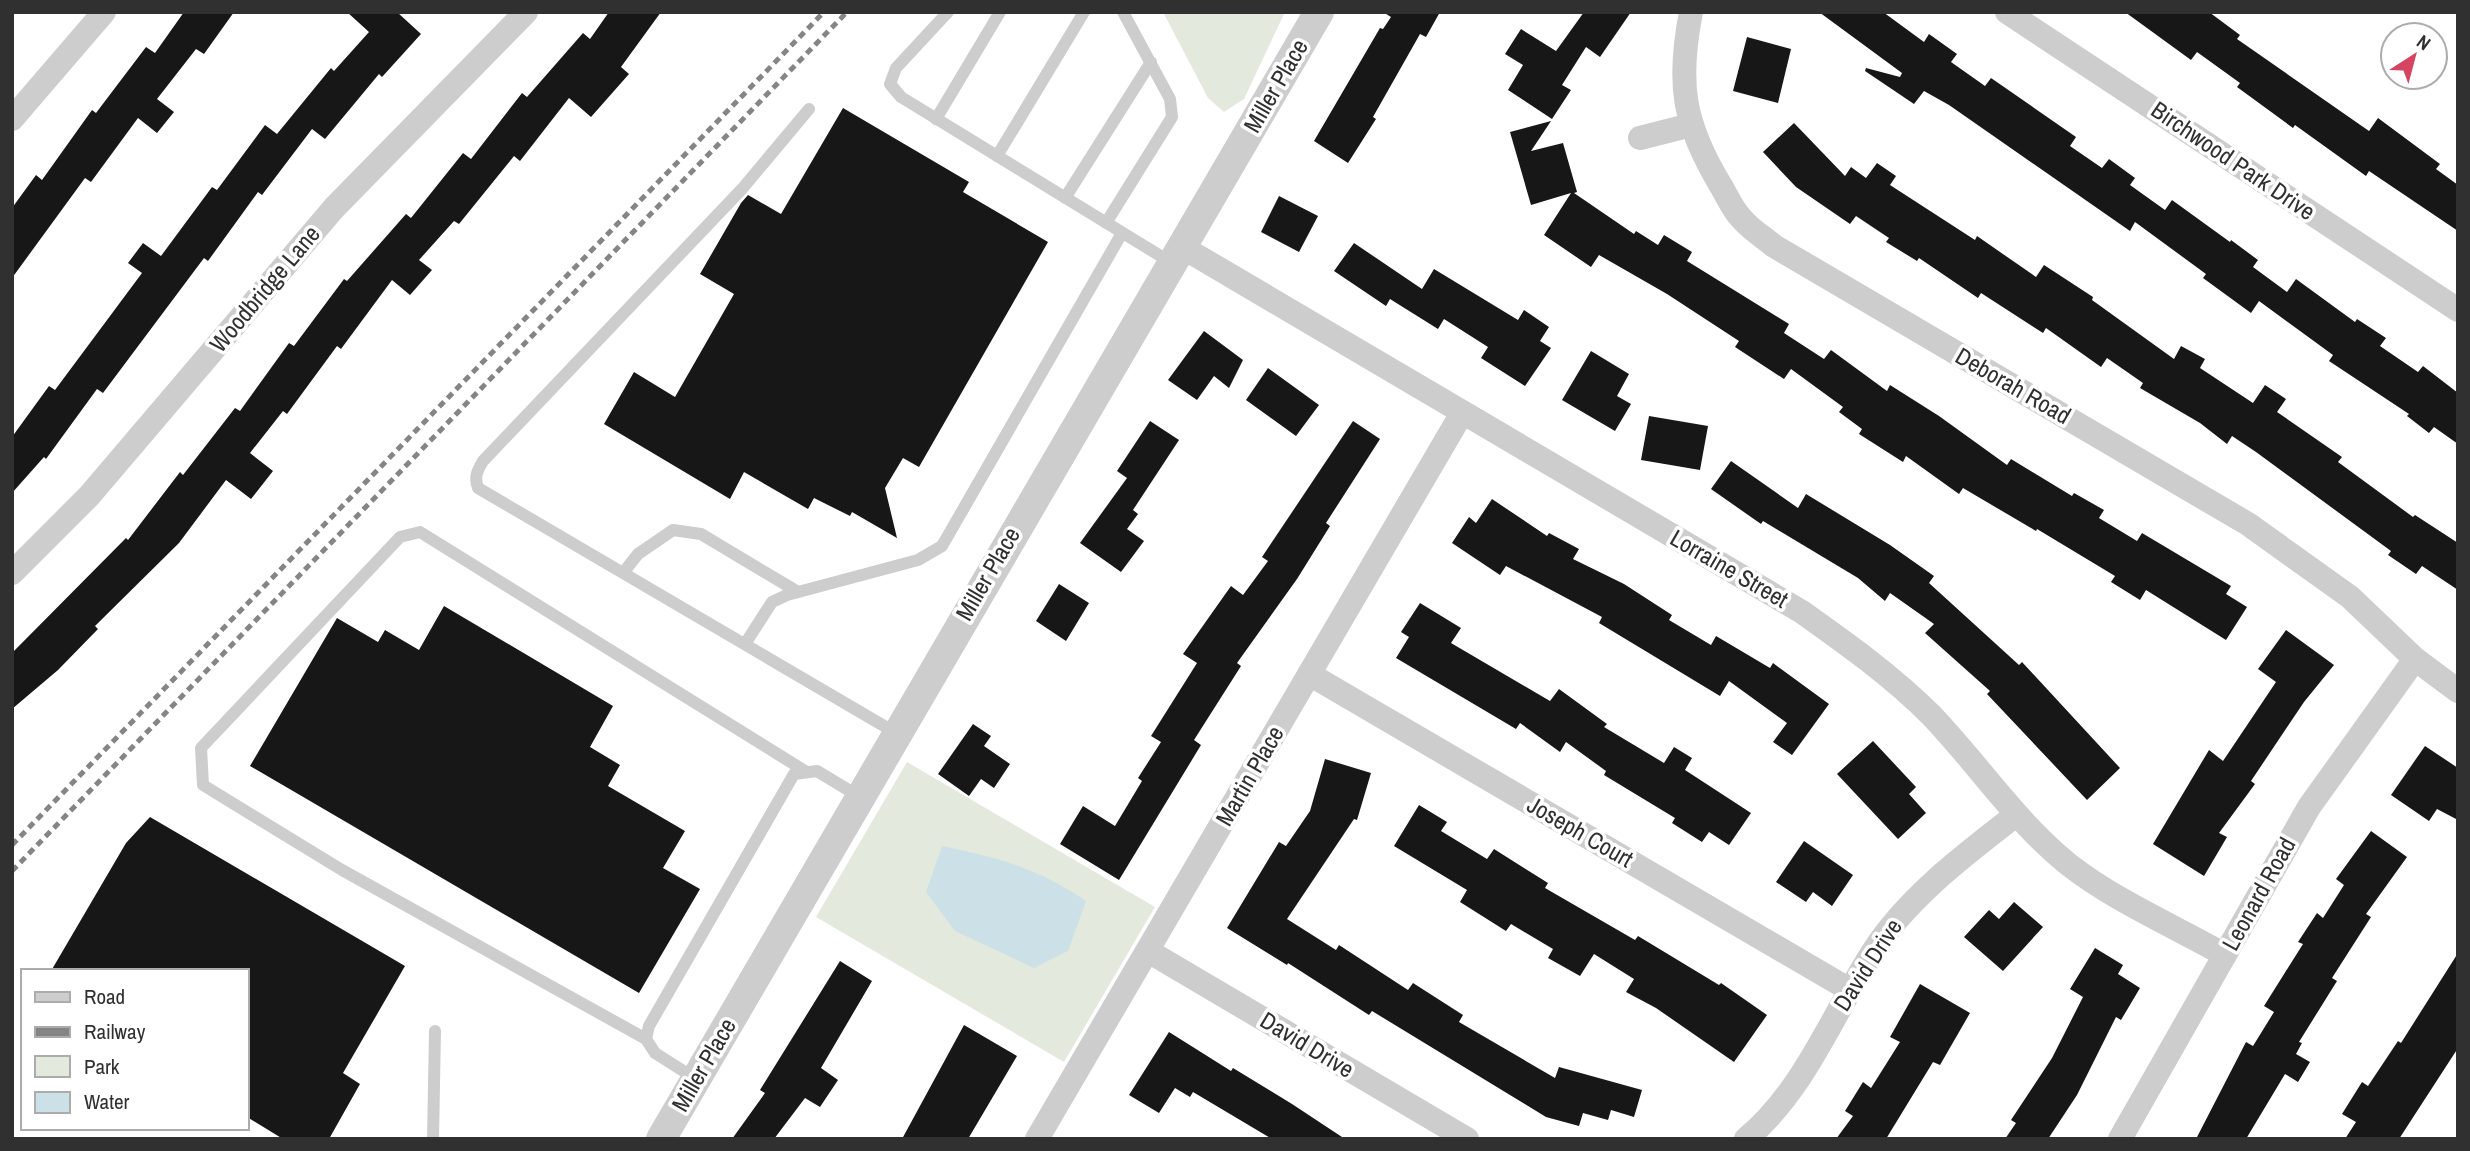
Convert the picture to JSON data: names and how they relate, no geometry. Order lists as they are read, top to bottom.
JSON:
{
  "streets": {
    "street": [
      "Miller Place",
      "Birchwood Park Drive",
      "Woodbridge Lane",
      "Deborah Road",
      "Lorraine Street",
      "Martin Place",
      "Joseph Court",
      "Leonard Road",
      "David Drive"
    ]
  },
  "crossings": [
    ["Miller Place", "Lorraine Street"],
    ["Deborah Road", "Leonard Road"],
    ["Lorraine Street", "Martin Place"],
    ["Lorraine Street", "Leonard Road"],
    ["Lorraine Street", "David Drive"],
    ["Martin Place", "Joseph Court"],
    ["Martin Place", "David Drive"],
    ["Joseph Court", "David Drive"]
  ],
  "legend": [
    "Road",
    "Railway",
    "Park",
    "Water"
  ],
  "north": "top right"
}
